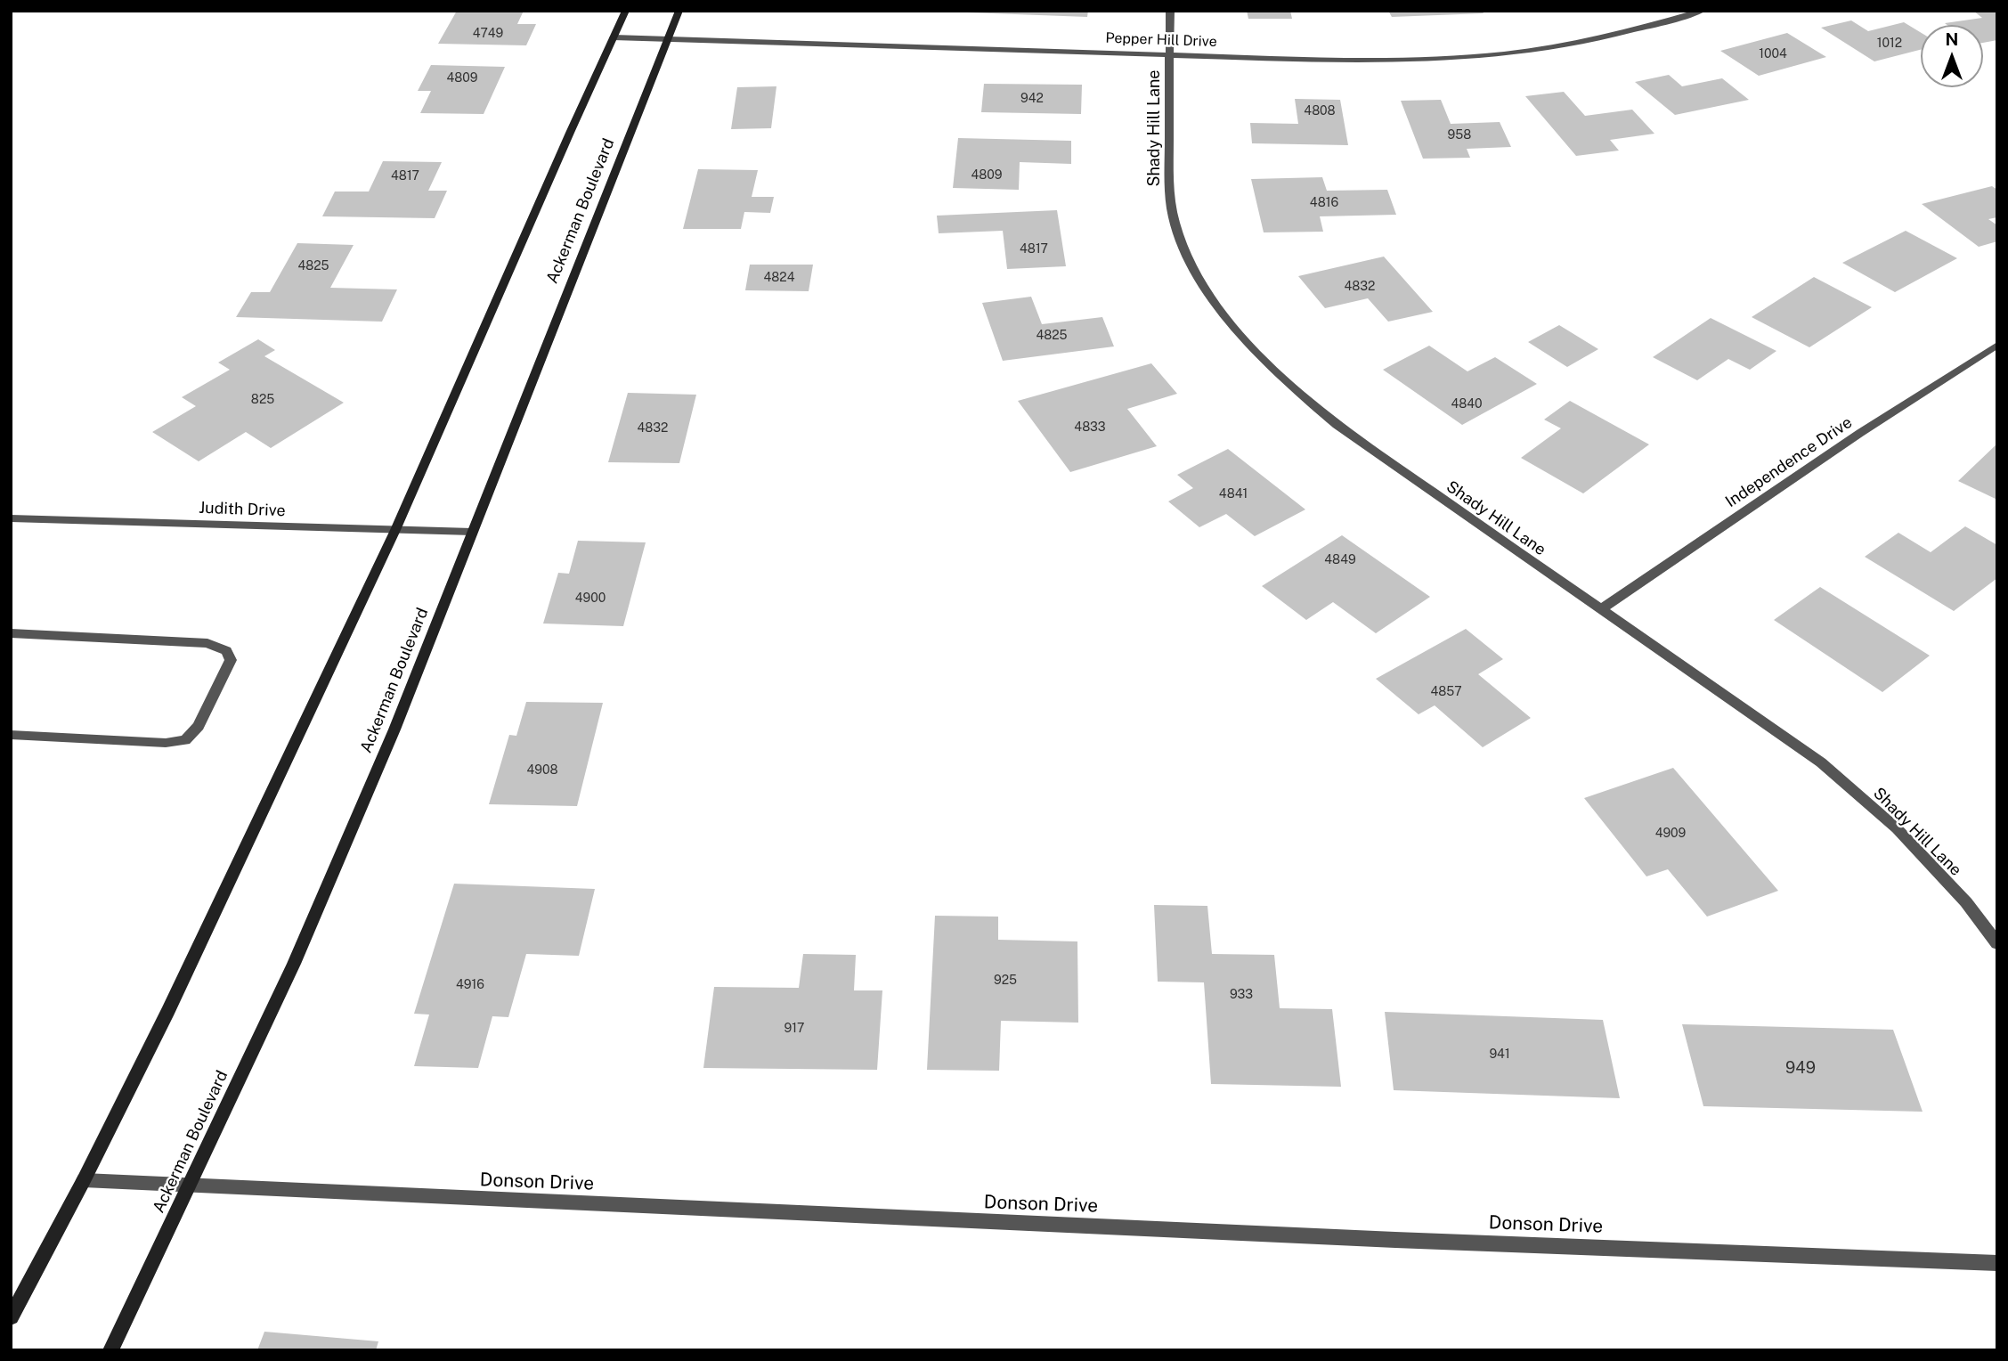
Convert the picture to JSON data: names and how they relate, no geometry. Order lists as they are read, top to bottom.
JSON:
{
  "streets": {
    "street": [
      "Pepper Hill Drive",
      "Shady Hill Lane",
      "Ackerman Boulevard",
      "Independence Drive",
      "Judith Drive",
      "Donson Drive"
    ]
  },
  "crossings": [
    ["Pepper Hill Drive", "Shady Hill Lane"],
    ["Pepper Hill Drive", "Ackerman Boulevard"],
    ["Shady Hill Lane", "Independence Drive"],
    ["Ackerman Boulevard", "Judith Drive"],
    ["Ackerman Boulevard", "Donson Drive"]
  ],
  "house_numbers": [
    "4749",
    "1012",
    "1004",
    "4809",
    "942",
    "4808",
    "958",
    "4809",
    "4817",
    "4816",
    "4817",
    "4825",
    "4824",
    "4832",
    "4825",
    "825",
    "4840",
    "4833",
    "4832",
    "4841",
    "4849",
    "4900",
    "4857",
    "4908",
    "4909",
    "925",
    "4916",
    "933",
    "917",
    "941",
    "949"
  ],
  "north": "top"
}
